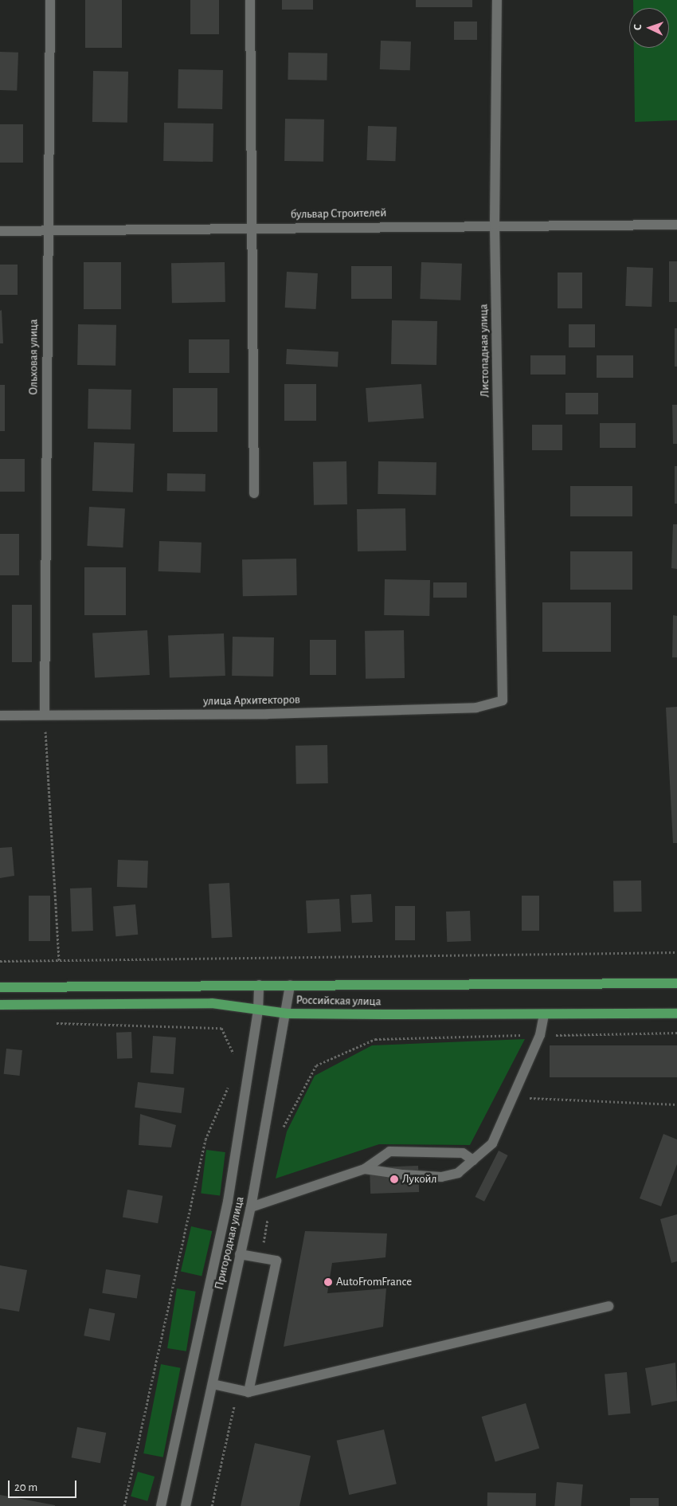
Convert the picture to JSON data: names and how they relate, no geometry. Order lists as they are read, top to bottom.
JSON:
{
  "streets": {
    "main road": ["Российская улица"],
    "street": [
      "бульвар Строителей",
      "Листопадная улица",
      "Ольховая улица",
      "улица Архитекторов",
      "Пригородная улица"
    ]
  },
  "crossings": [
    ["бульвар Строителей", "Листопадная улица"],
    ["бульвар Строителей", "Ольховая улица"],
    ["Листопадная улица", "улица Архитекторов"],
    ["Ольховая улица", "улица Архитекторов"],
    ["Российская улица", "Пригородная улица"]
  ],
  "places": ["Лукойл", "AutoFromFrance"],
  "scale_bar": "20 m",
  "north": "left"
}
